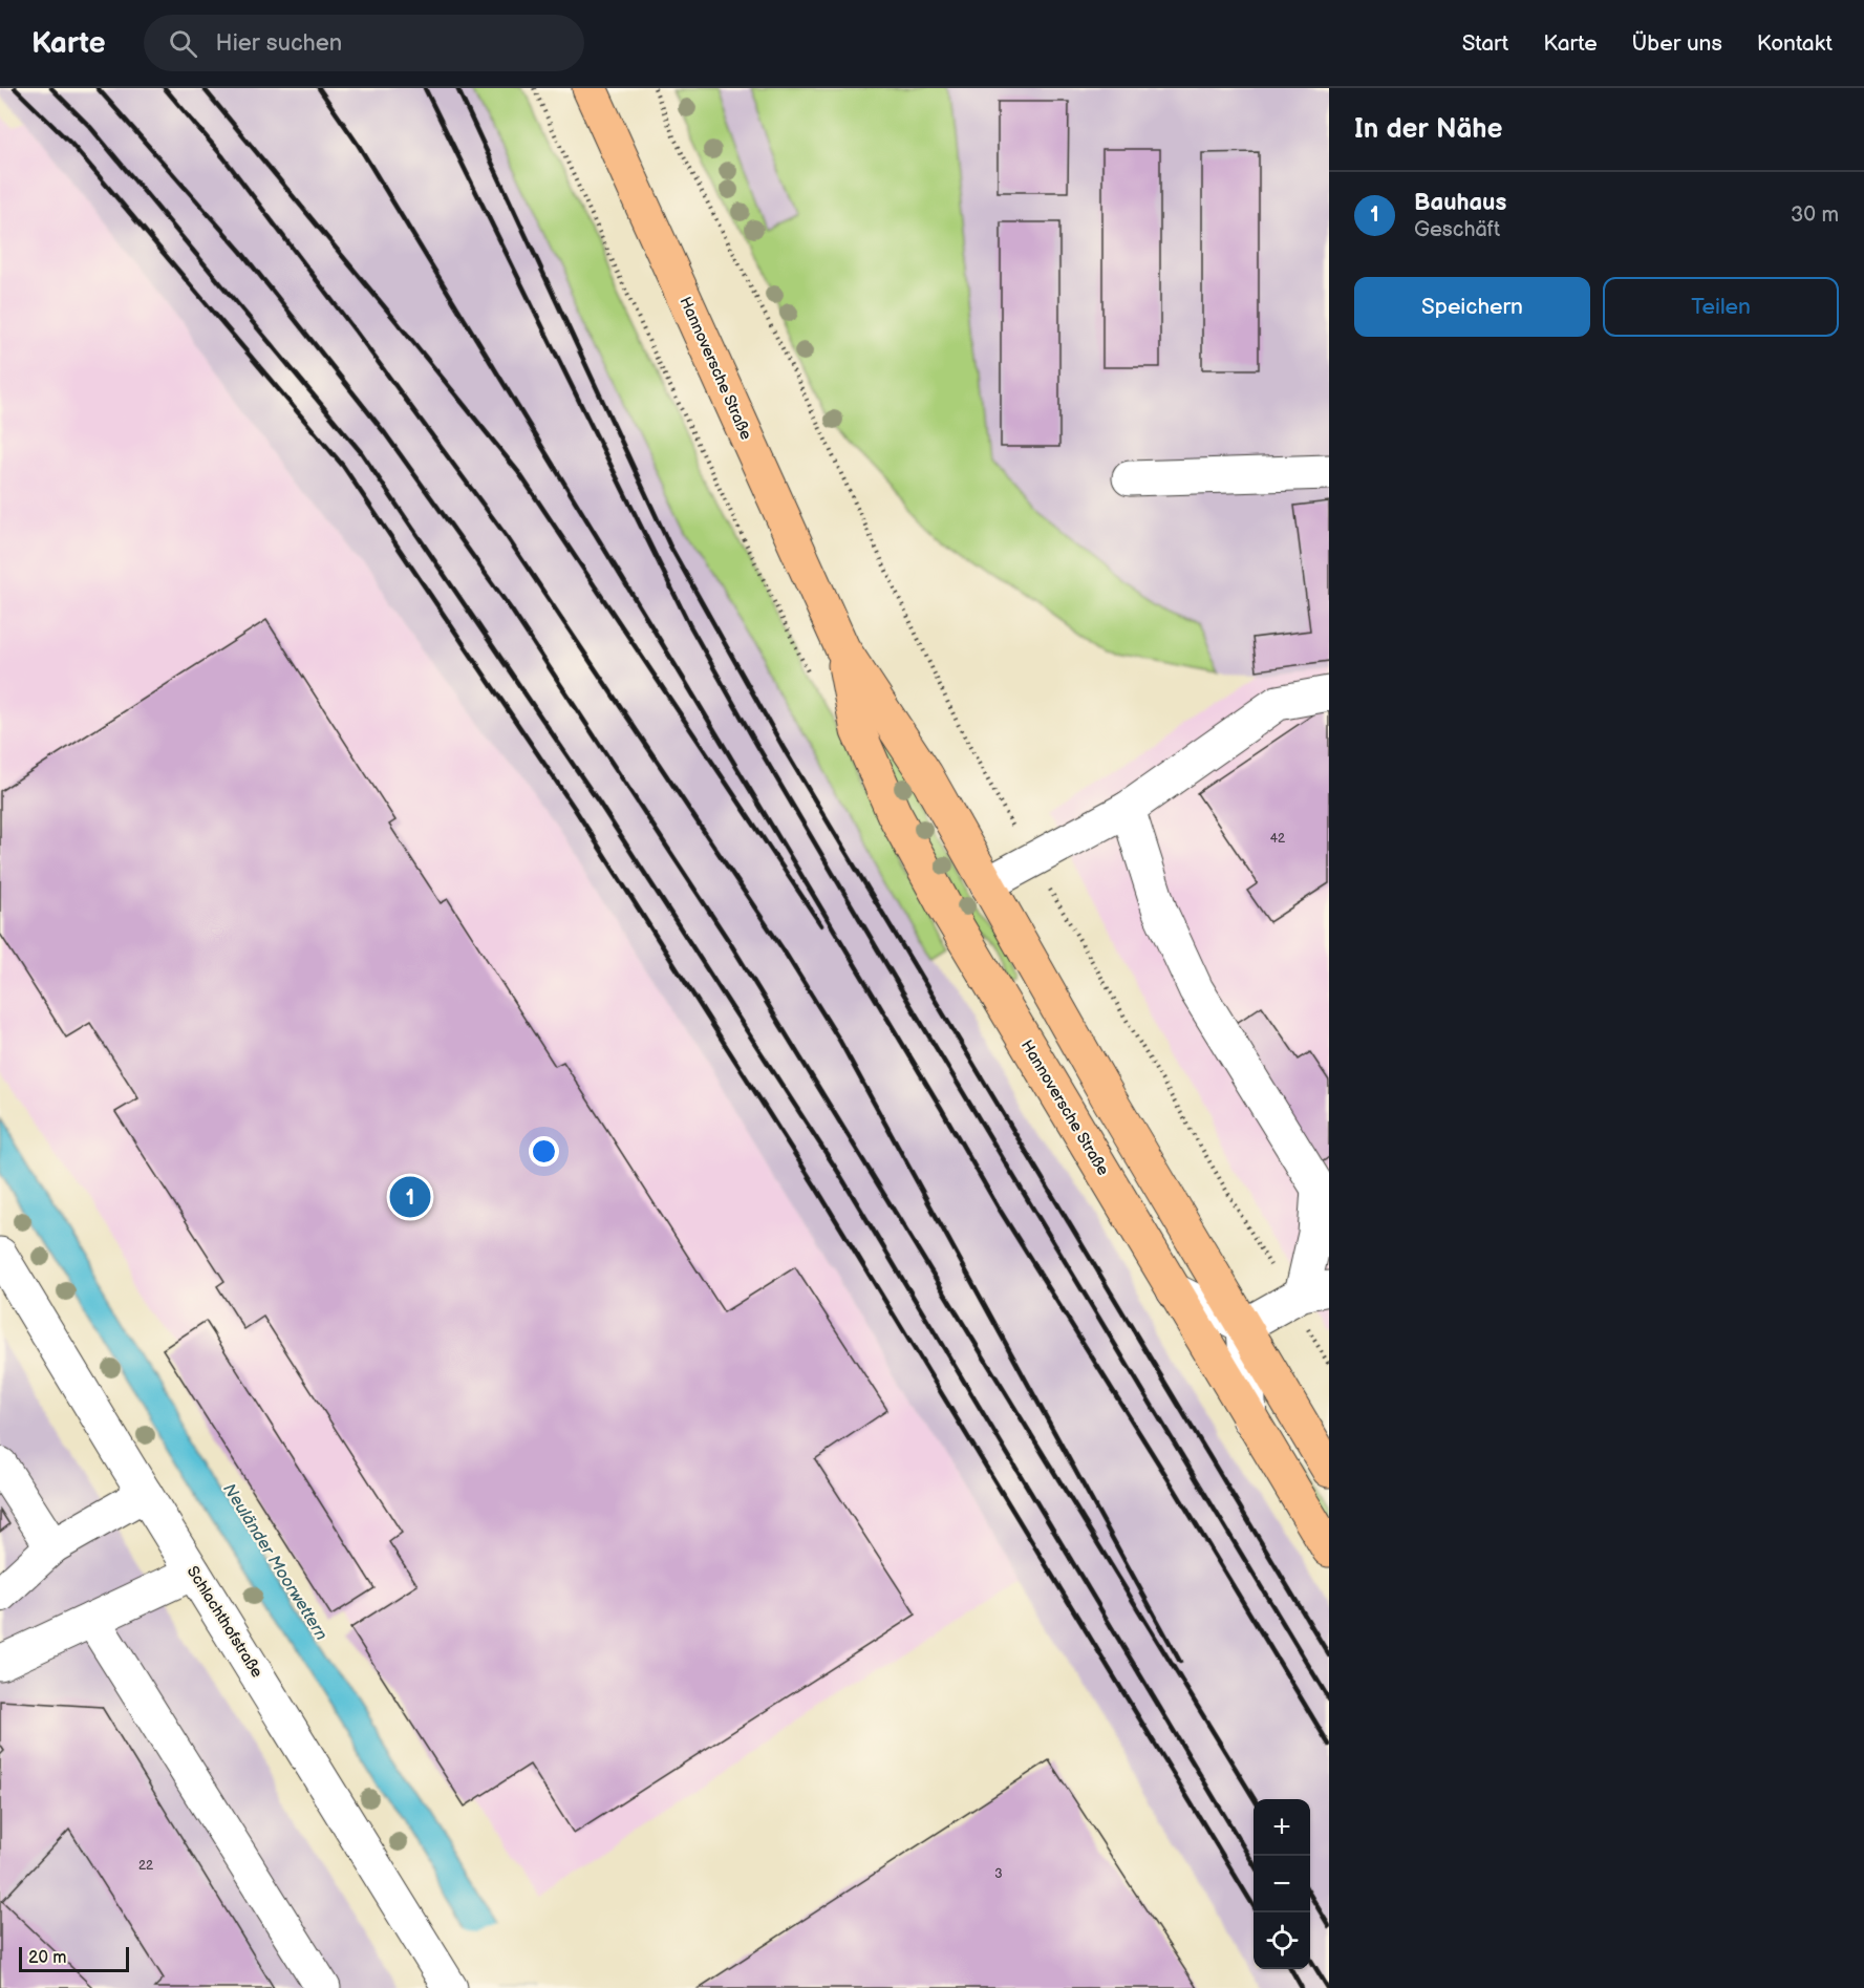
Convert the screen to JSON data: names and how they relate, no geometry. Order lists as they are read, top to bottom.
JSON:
{
  "streets": {
    "main road": ["Hannoversche Straße"],
    "street": ["Schlachthofstraße"]
  },
  "water": ["Neuländer Moorwettern"],
  "house_numbers": ["42", "22", "3"],
  "scale_bar": "20 m",
  "page": {
    "header": "Karte",
    "search": "Hier suchen",
    "nav": [
      "Start",
      "Karte",
      "Über uns",
      "Kontakt"
    ],
    "heading": "In der Nähe",
    "list": [
      {
        "mark": "1",
        "name": "Bauhaus",
        "note": "Geschäft",
        "value": "30 m"
      }
    ],
    "buttons": ["Speichern", "Teilen"],
    "pins": "1",
    "map_buttons": ["+", "−"],
    "scale": "20 m"
  }
}
